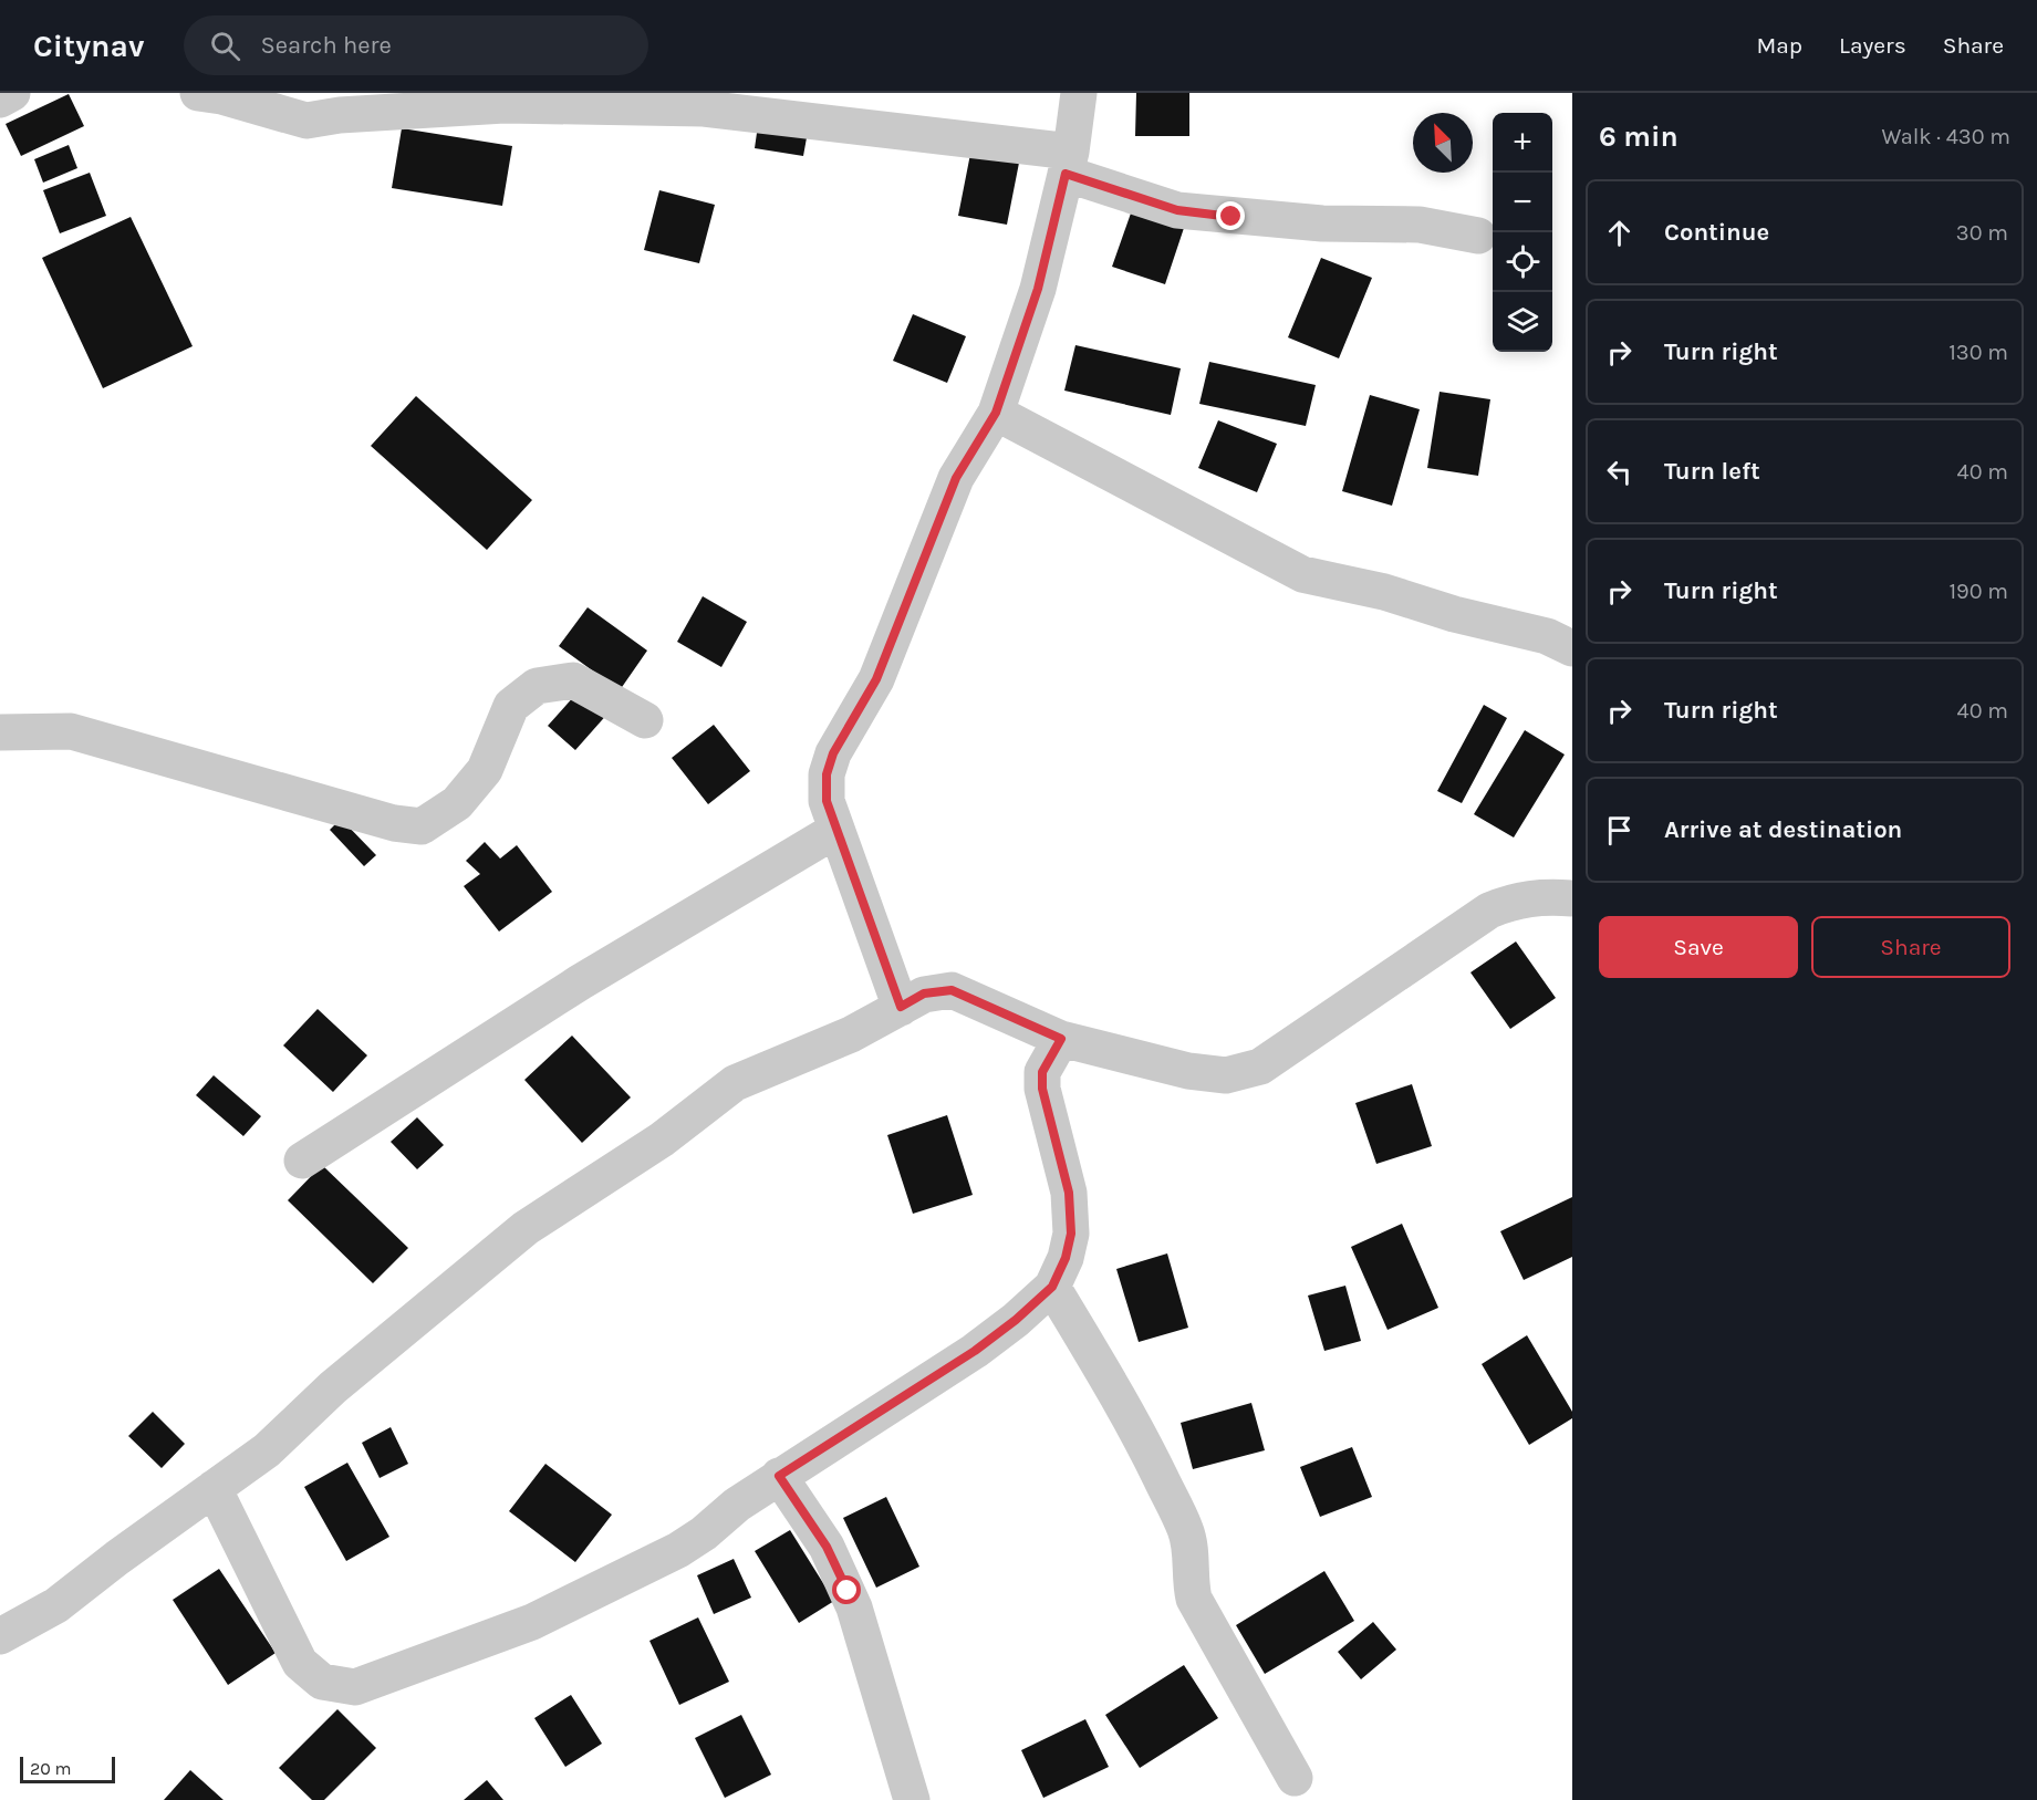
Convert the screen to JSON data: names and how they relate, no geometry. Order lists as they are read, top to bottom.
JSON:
{
  "scale_bar": "20 m",
  "north": "top left",
  "page": {
    "header": "Citynav",
    "search": "Search here",
    "nav": ["Map", "Layers", "Share"],
    "heading": ["6 min", "Walk · 430 m"],
    "map_buttons": ["+", "−"],
    "list": [
      ["Continue", "30 m"],
      ["Turn right", "130 m"],
      ["Turn left", "40 m"],
      ["Turn right", "190 m"],
      ["Turn right", "40 m"],
      "Arrive at destination"
    ],
    "buttons": ["Save", "Share"],
    "scale": "20 m"
  }
}
